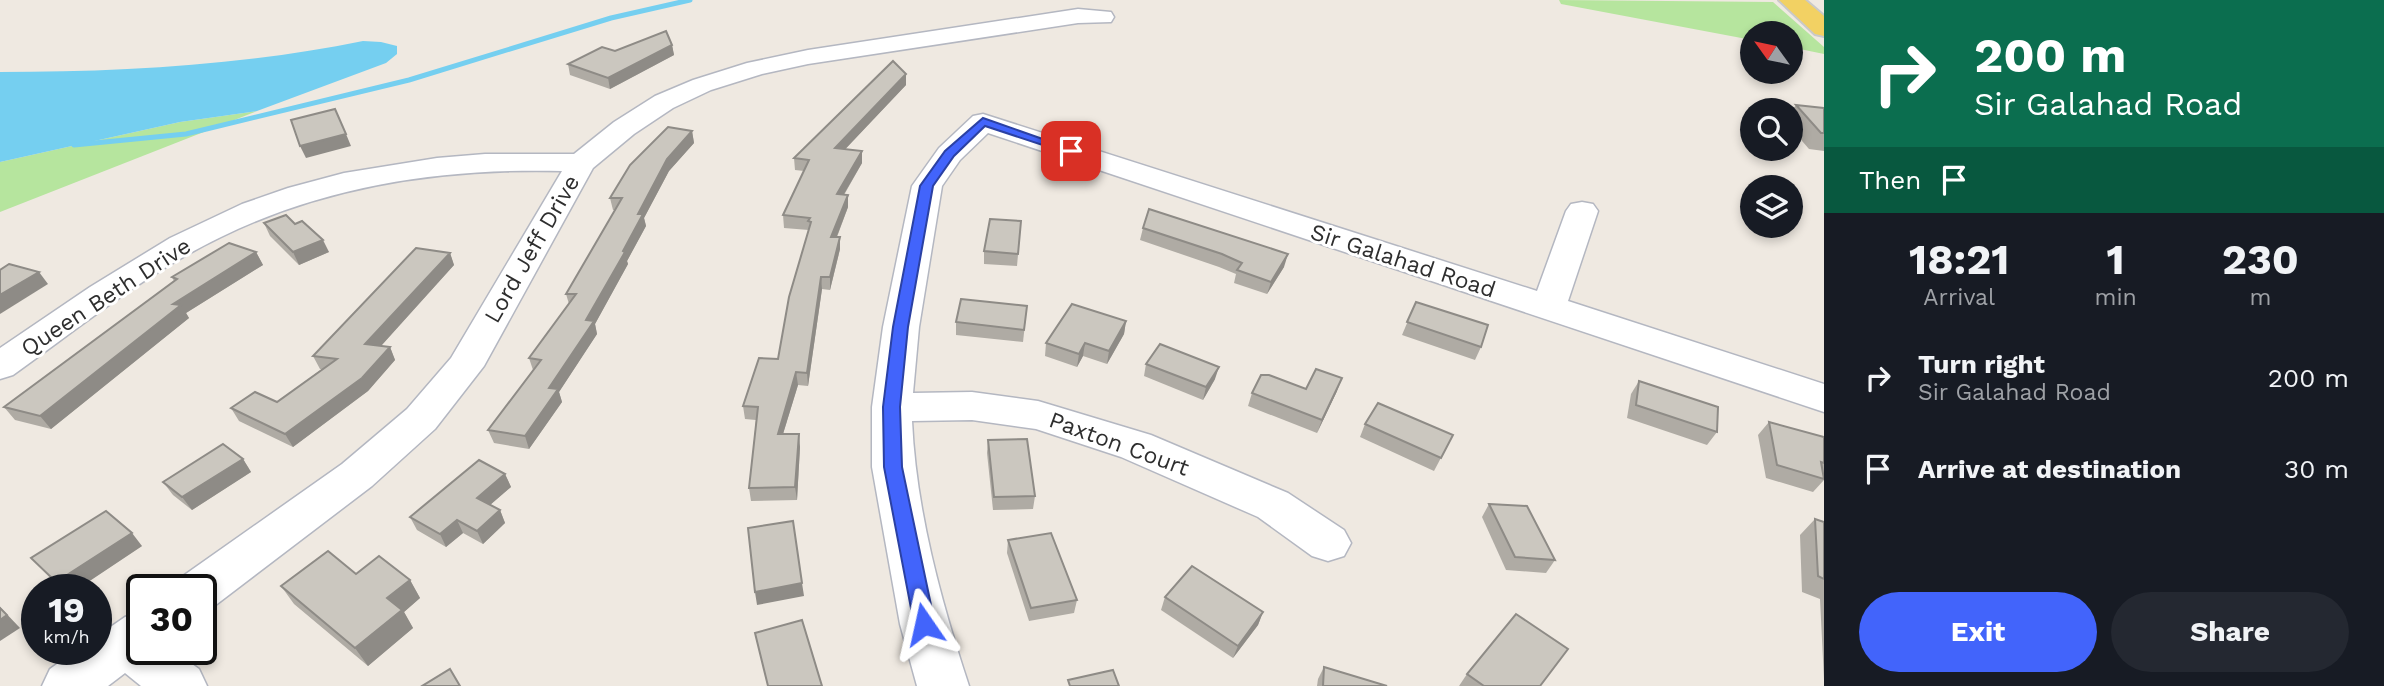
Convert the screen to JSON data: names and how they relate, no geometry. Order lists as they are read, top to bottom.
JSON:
{
  "streets": {
    "street": [
      "Lord Jeff Drive",
      "Sir Galahad Road",
      "Queen Beth Drive",
      "Paxton Court"
    ]
  },
  "crossings": [
    ["Lord Jeff Drive", "Queen Beth Drive"],
    ["Sir Galahad Road", "Paxton Court"]
  ],
  "north": "top left",
  "page": {
    "turn": ["200 m", "Sir Galahad Road"],
    "then": "Then",
    "eta": [
      "18:21",
      "Arrival",
      "1",
      "min",
      "230",
      "m"
    ],
    "list": [
      {
        "name": "Turn right",
        "note": "Sir Galahad Road",
        "value": "200 m"
      },
      {
        "name": "Arrive at destination",
        "value": "30 m"
      }
    ],
    "speed": "19 km/h",
    "limit": "30",
    "buttons": ["Exit", "Share"]
  }
}
